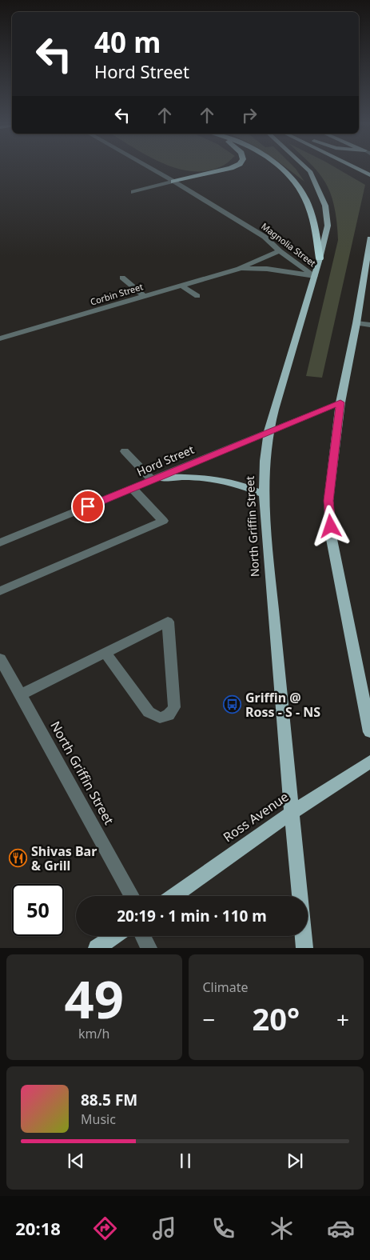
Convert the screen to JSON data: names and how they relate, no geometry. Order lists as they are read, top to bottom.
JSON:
{
  "streets": {
    "main road": ["North Griffin Street", "Ross Avenue"],
    "street": ["Magnolia Street", "Corbin Street", "Hord Street"]
  },
  "crossings": [
    ["Magnolia Street", "Corbin Street"],
    ["Magnolia Street", "North Griffin Street"],
    ["Corbin Street", "North Griffin Street"],
    ["Hord Street", "North Griffin Street"],
    ["North Griffin Street", "Ross Avenue"]
  ],
  "places": {
    "bus stop": ["Griffin @ Ross - S - NS"],
    "restaurant": ["Shivas Bar & Grill"]
  },
  "page": {
    "turn": ["40 m", "Hord Street"],
    "limit": "50",
    "trip": "20:19 · 1 min · 110 m",
    "tile": [
      ["49", "km/h"],
      "Climate"
    ],
    "heat": ["−", "20°", "+"],
    "song": ["88.5 FM", "Music"],
    "tabs": "20:18"
  }
}
